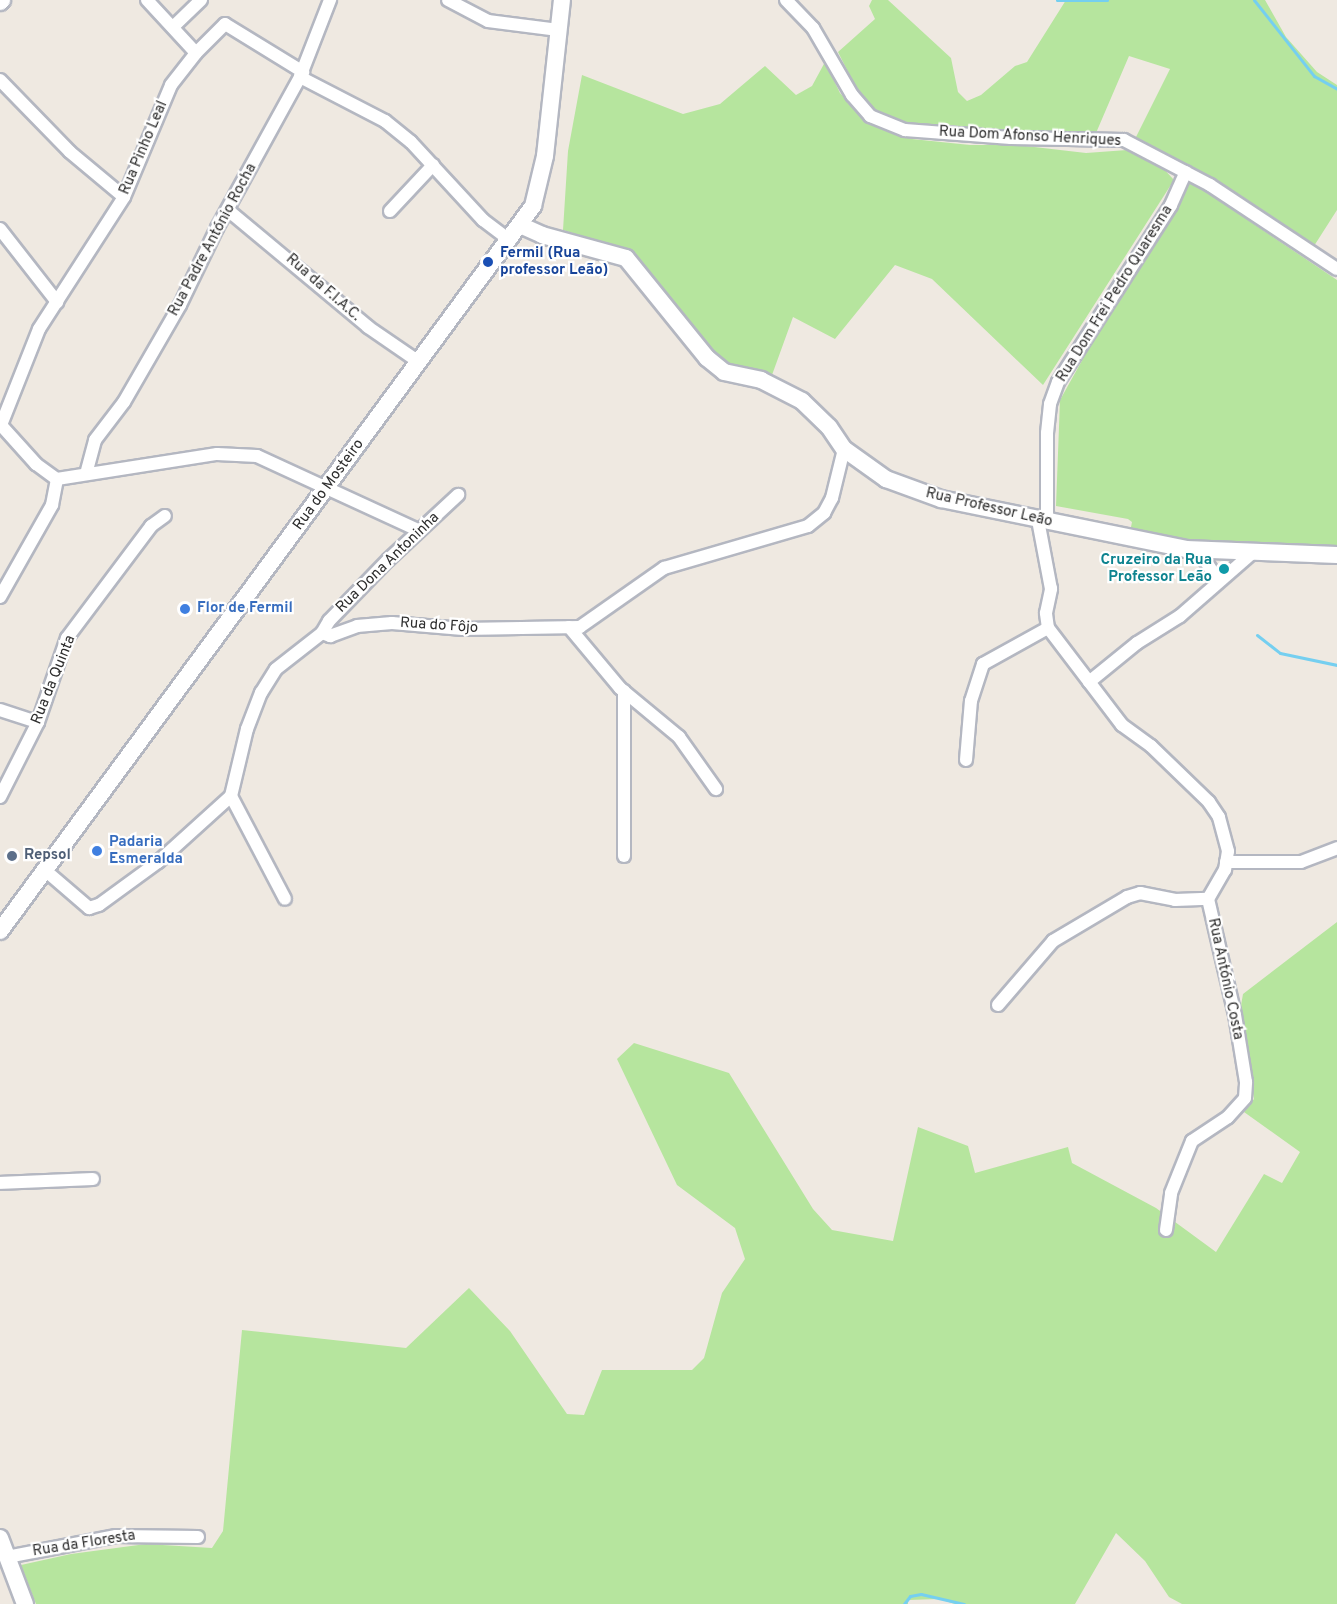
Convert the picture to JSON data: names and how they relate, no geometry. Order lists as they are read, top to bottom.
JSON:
{
  "streets": {
    "main road": ["Rua do Mosteiro", "Rua Professor Leão"],
    "street": [
      "Rua Dom Afonso Henriques",
      "Rua Pinho Leal",
      "Rua Padre António Rocha",
      "Rua da F.I.A.C.",
      "Rua Dom Frei Pedro Quaresma",
      "Rua Dona Antoninha",
      "Rua do Fôjo",
      "Rua da Quinta",
      "Rua António Costa",
      "Rua da Floresta"
    ]
  },
  "crossings": [
    ["Rua Dom Afonso Henriques", "Rua Dom Frei Pedro Quaresma"],
    ["Rua Pinho Leal", "Rua Padre António Rocha"],
    ["Rua Padre António Rocha", "Rua da F.I.A.C."],
    ["Rua da F.I.A.C.", "Rua do Mosteiro"],
    ["Rua Dom Frei Pedro Quaresma", "Rua Professor Leão"],
    ["Rua do Mosteiro", "Rua Professor Leão"],
    ["Rua Professor Leão", "Rua do Fôjo"],
    ["Rua Dona Antoninha", "Rua do Fôjo"]
  ],
  "places": [
    "Fermil (Rua professor Leão)",
    "Cruzeiro da Rua Professor Leão",
    "Flor de Fermil",
    "Padaria Esmeralda",
    "Repsol"
  ]
}
